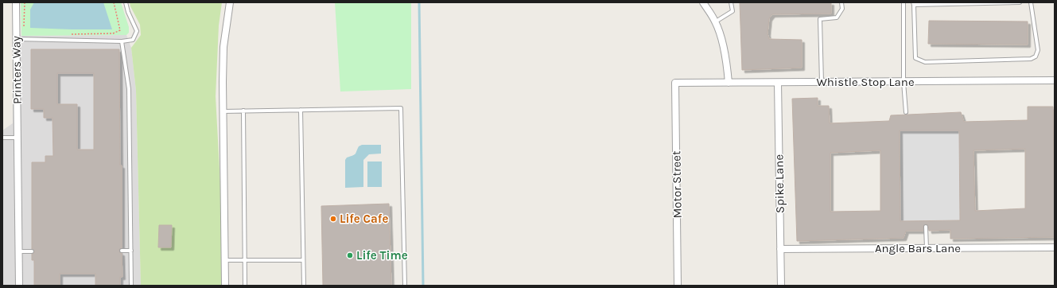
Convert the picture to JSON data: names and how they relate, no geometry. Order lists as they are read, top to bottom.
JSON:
{
  "streets": {
    "street": [
      "Printers Way",
      "Whistle Stop Lane",
      "Spike Lane",
      "Motor Street",
      "Angle Bars Lane"
    ]
  },
  "crossings": [
    ["Whistle Stop Lane", "Spike Lane"],
    ["Whistle Stop Lane", "Motor Street"],
    ["Spike Lane", "Angle Bars Lane"]
  ],
  "places": ["Life Cafe", "Life Time"]
}
